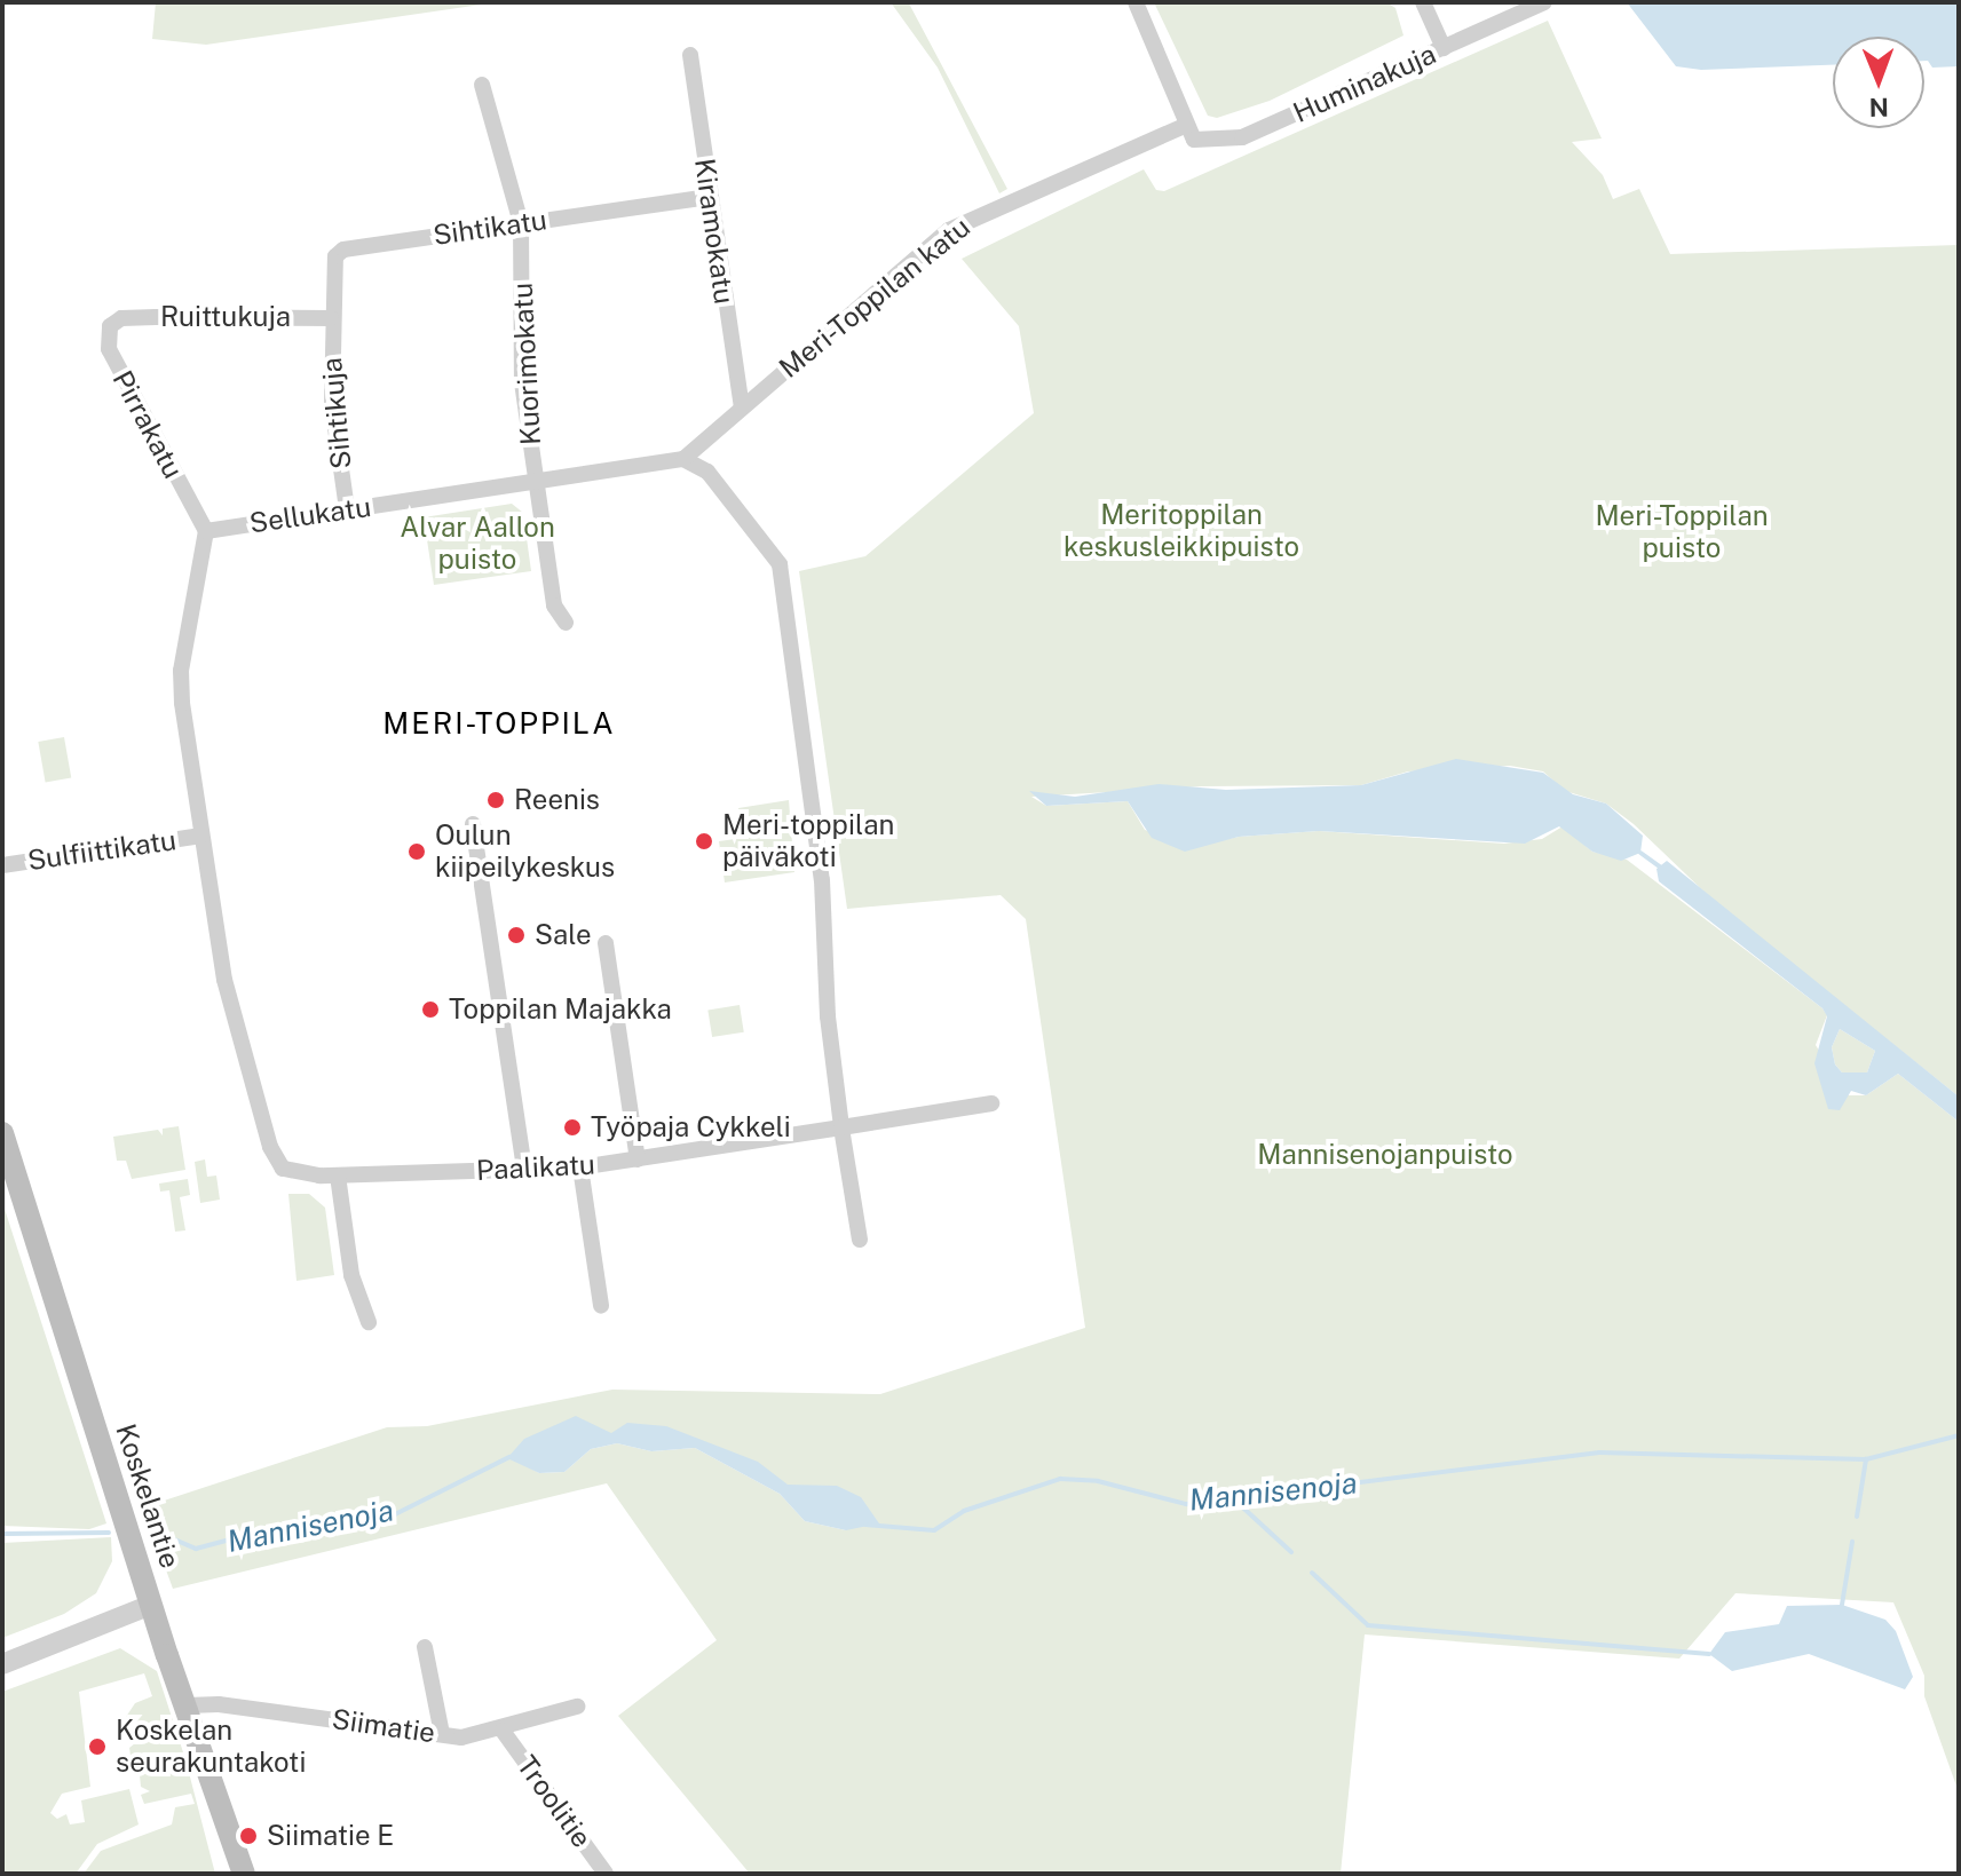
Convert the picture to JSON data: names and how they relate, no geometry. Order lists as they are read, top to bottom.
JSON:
{
  "streets": {
    "main road": ["Koskelantie"],
    "street": [
      "Huminakuja",
      "Sihtikatu",
      "Kiramokatu",
      "Meri-Toppilan katu",
      "Ruittukuja",
      "Kuorimokatu",
      "Sihtikuja",
      "Pirrakatu",
      "Sellukatu",
      "Sulfiittikatu",
      "Paalikatu",
      "Siimatie",
      "Troolitie"
    ]
  },
  "crossings": [
    ["Huminakuja", "Meri-Toppilan katu"],
    ["Sihtikatu", "Kiramokatu"],
    ["Sihtikatu", "Ruittukuja"],
    ["Sihtikatu", "Kuorimokatu"],
    ["Sihtikatu", "Sihtikuja"],
    ["Kiramokatu", "Meri-Toppilan katu"],
    ["Meri-Toppilan katu", "Sellukatu"],
    ["Ruittukuja", "Sihtikuja"],
    ["Ruittukuja", "Pirrakatu"],
    ["Kuorimokatu", "Sellukatu"],
    ["Sihtikuja", "Sellukatu"],
    ["Pirrakatu", "Sellukatu"],
    ["Sulfiittikatu", "Paalikatu"],
    ["Koskelantie", "Siimatie"],
    ["Siimatie", "Troolitie"]
  ],
  "districts": ["MERI-TOPPILA"],
  "water": ["Mannisenoja"],
  "parks": [
    "Meritoppilan keskusleikkipuisto",
    "Meri-Toppilan puisto",
    "Alvar Aallon puisto",
    "Mannisenojanpuisto"
  ],
  "places": [
    "Reenis",
    "Meri-toppilan päiväkoti",
    "Oulun kiipeilykeskus",
    "Sale",
    "Toppilan Majakka",
    "Työpaja Cykkeli",
    "Koskelan seurakuntakoti",
    "Siimatie E"
  ],
  "north": "bottom"
}
